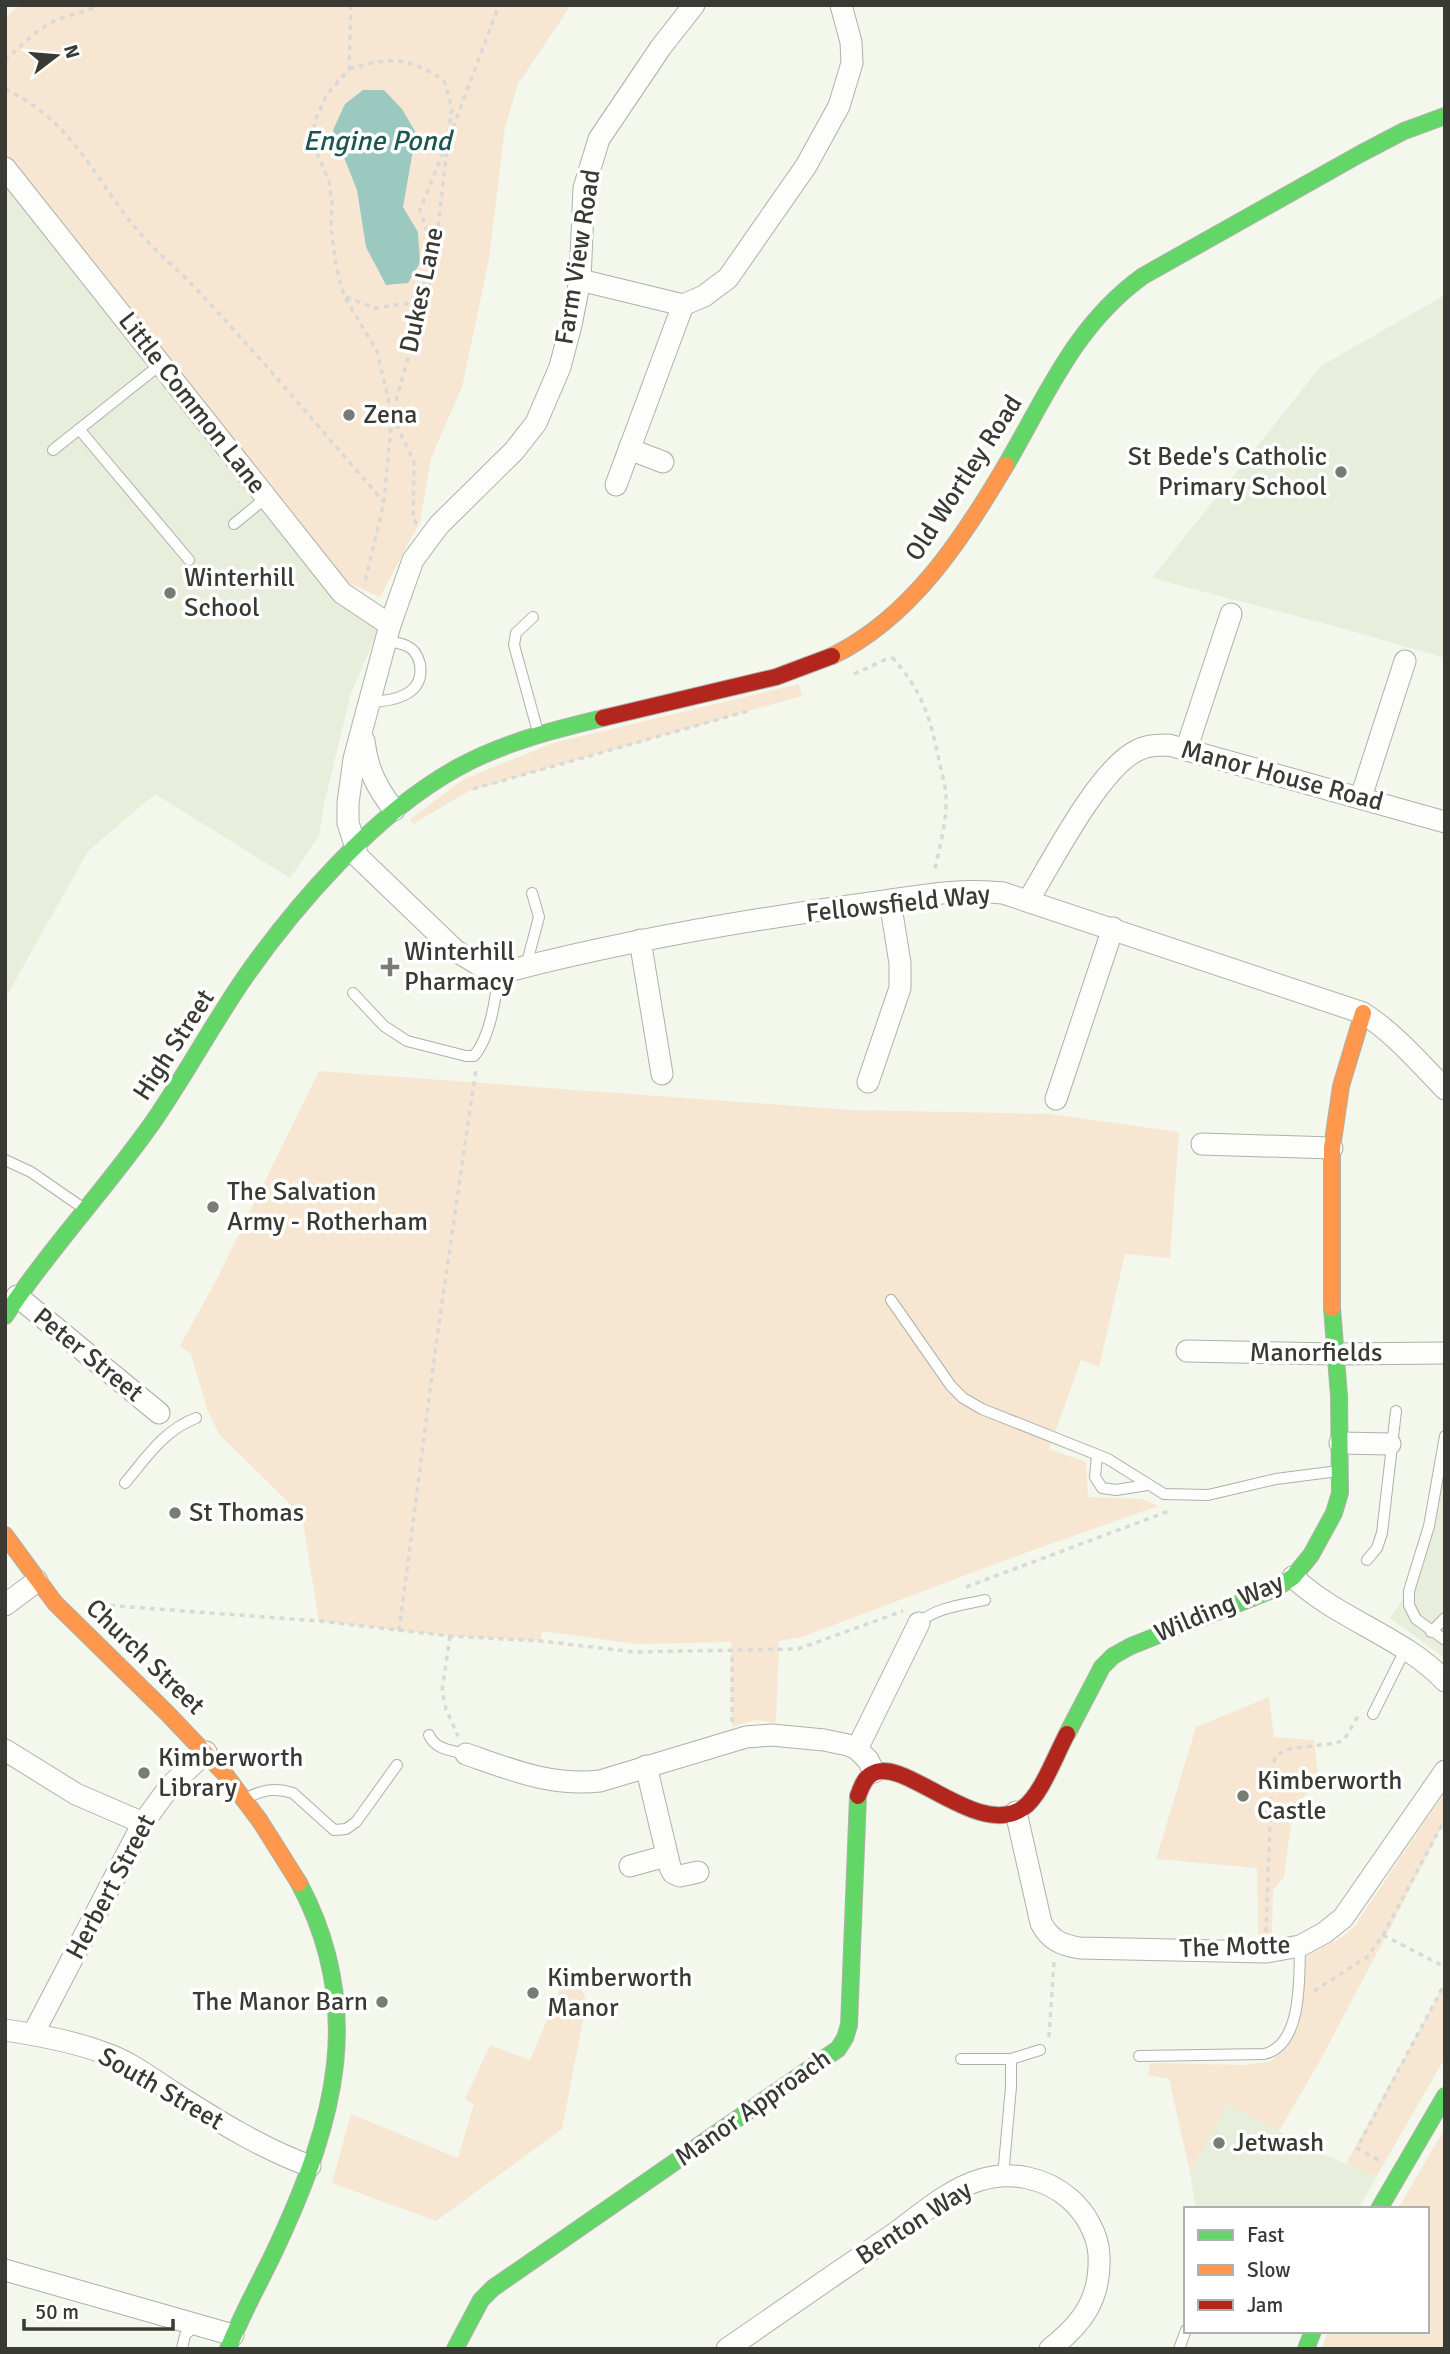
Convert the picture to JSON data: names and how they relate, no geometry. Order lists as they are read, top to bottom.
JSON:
{
  "streets": {
    "street": [
      "Farm View Road",
      "Little Common Lane",
      "Old Wortley Road",
      "Manor House Road",
      "Fellowsfield Way",
      "High Street",
      "Manorfields",
      "Peter Street",
      "Wilding Way",
      "Church Street",
      "Herbert Street",
      "The Motte",
      "South Street",
      "Manor Approach",
      "Benton Way"
    ],
    "path": ["Dukes Lane"]
  },
  "crossings": [
    ["Farm View Road", "Little Common Lane"],
    ["Farm View Road", "Old Wortley Road"],
    ["Farm View Road", "High Street"],
    ["Old Wortley Road", "High Street"],
    ["Manor House Road", "Fellowsfield Way"],
    ["Fellowsfield Way", "Wilding Way"],
    ["High Street", "Peter Street"],
    ["Manorfields", "Wilding Way"],
    ["Church Street", "Herbert Street"],
    ["Church Street", "South Street"],
    ["Herbert Street", "South Street"]
  ],
  "water": ["Engine Pond"],
  "places": {
    "other": [
      "Zena",
      "St Bede's Catholic Primary School",
      "Winterhill School",
      "The Salvation Army - Rotherham",
      "St Thomas",
      "Kimberworth Library",
      "Kimberworth Castle",
      "Kimberworth Manor",
      "The Manor Barn",
      "Jetwash"
    ],
    "health": ["Winterhill Pharmacy"]
  },
  "legend": ["Fast", "Slow", "Jam"],
  "scale_bar": "50 m",
  "north": "right"
}
